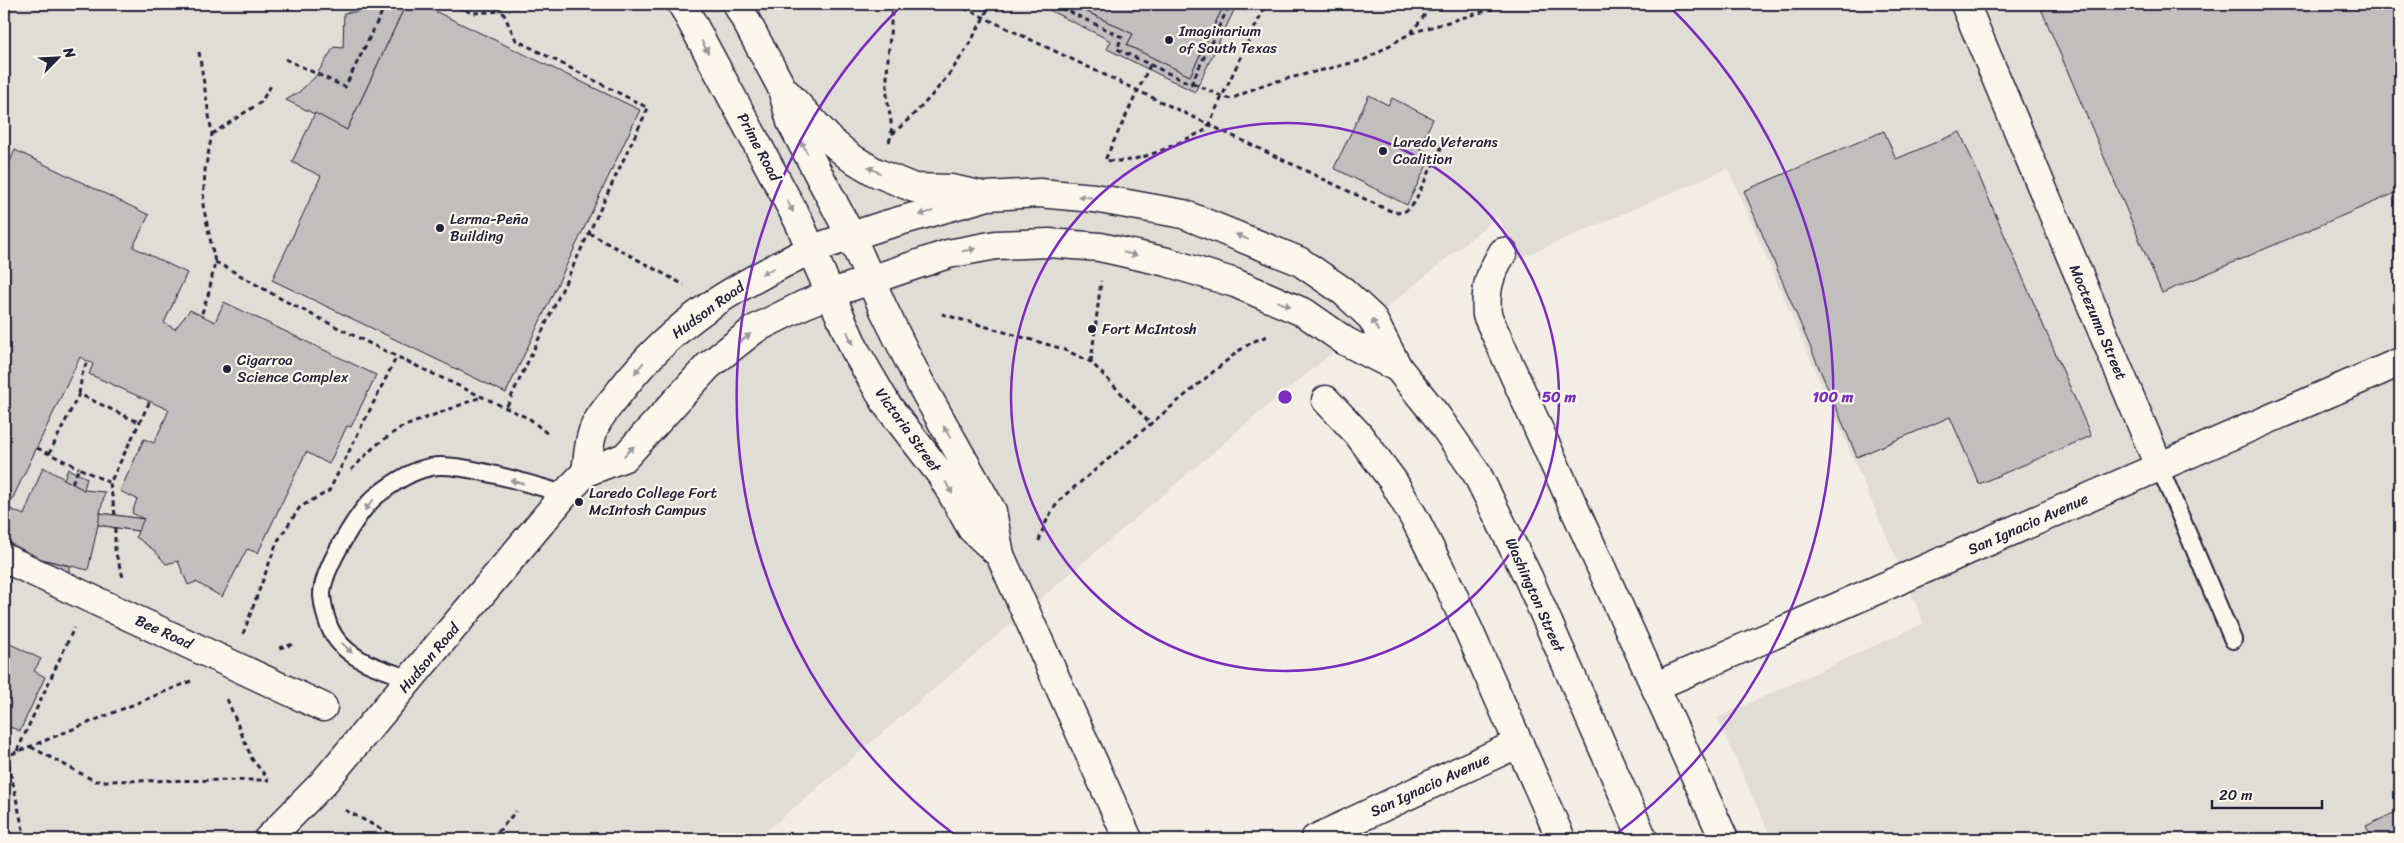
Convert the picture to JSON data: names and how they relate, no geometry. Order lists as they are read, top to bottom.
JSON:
{
  "streets": {
    "street": [
      "Prime Road",
      "Hudson Road",
      "Moctezuma Street",
      "Victoria Street",
      "San Ignacio Avenue",
      "Washington Street",
      "Bee Road"
    ]
  },
  "crossings": [
    ["Prime Road", "Hudson Road"],
    ["Prime Road", "Victoria Street"],
    ["Hudson Road", "Victoria Street"],
    ["Hudson Road", "Washington Street"],
    ["Moctezuma Street", "San Ignacio Avenue"]
  ],
  "places": [
    "Imaginarium of South Texas",
    "Laredo Veterans Coalition",
    "Lerma-Peña Building",
    "Fort McIntosh",
    "Cigarroa Science Complex",
    "Laredo College Fort McIntosh Campus"
  ],
  "scale_bar": "20 m",
  "north": "top right",
  "rings": ["50 m", "100 m"]
}
